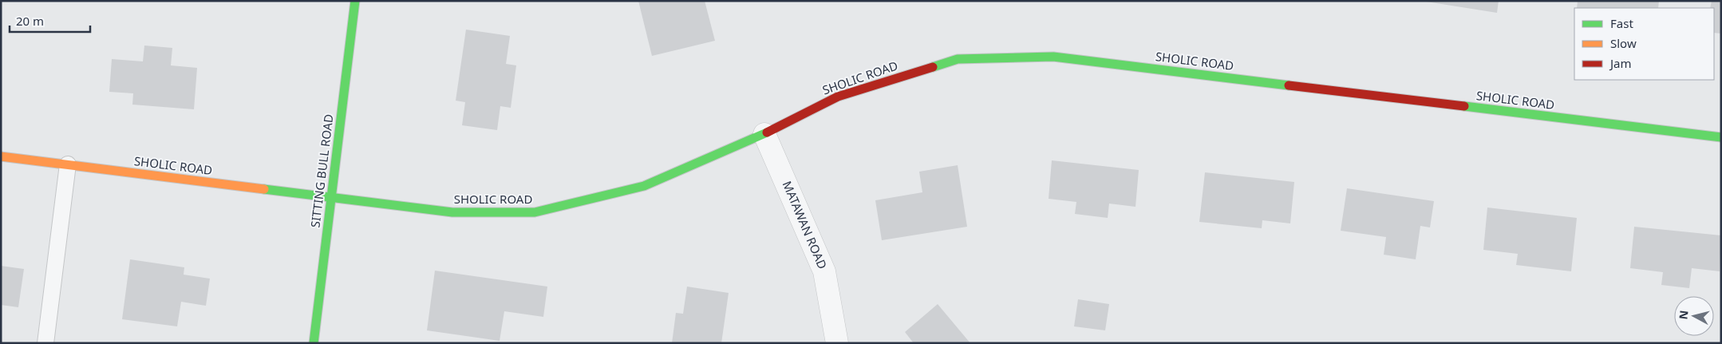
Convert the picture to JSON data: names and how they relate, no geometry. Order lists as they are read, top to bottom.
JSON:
{
  "streets": {
    "street": ["SHOLIC ROAD", "SITTING BULL ROAD", "MATAWAN ROAD"]
  },
  "crossings": [
    ["SHOLIC ROAD", "SITTING BULL ROAD"],
    ["SHOLIC ROAD", "MATAWAN ROAD"]
  ],
  "legend": ["Fast", "Slow", "Jam"],
  "scale_bar": "20 m",
  "north": "left"
}
